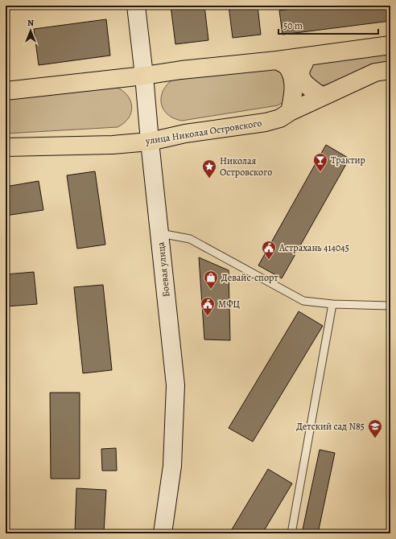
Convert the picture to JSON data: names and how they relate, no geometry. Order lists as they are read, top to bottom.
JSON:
{
  "streets": {
    "main road": ["улица Николая Островского", "Боевая улица"]
  },
  "crossings": [
    ["улица Николая Островского", "Боевая улица"]
  ],
  "places": {
    "bar": ["Трактир"],
    "place": ["Николая Островского"],
    "public building": ["Астрахань 414045", "МФЦ"],
    "shop": ["Девайс-спорт"],
    "school or university": ["Детский сад N85"]
  },
  "scale_bar": "50 m",
  "north": "top"
}
